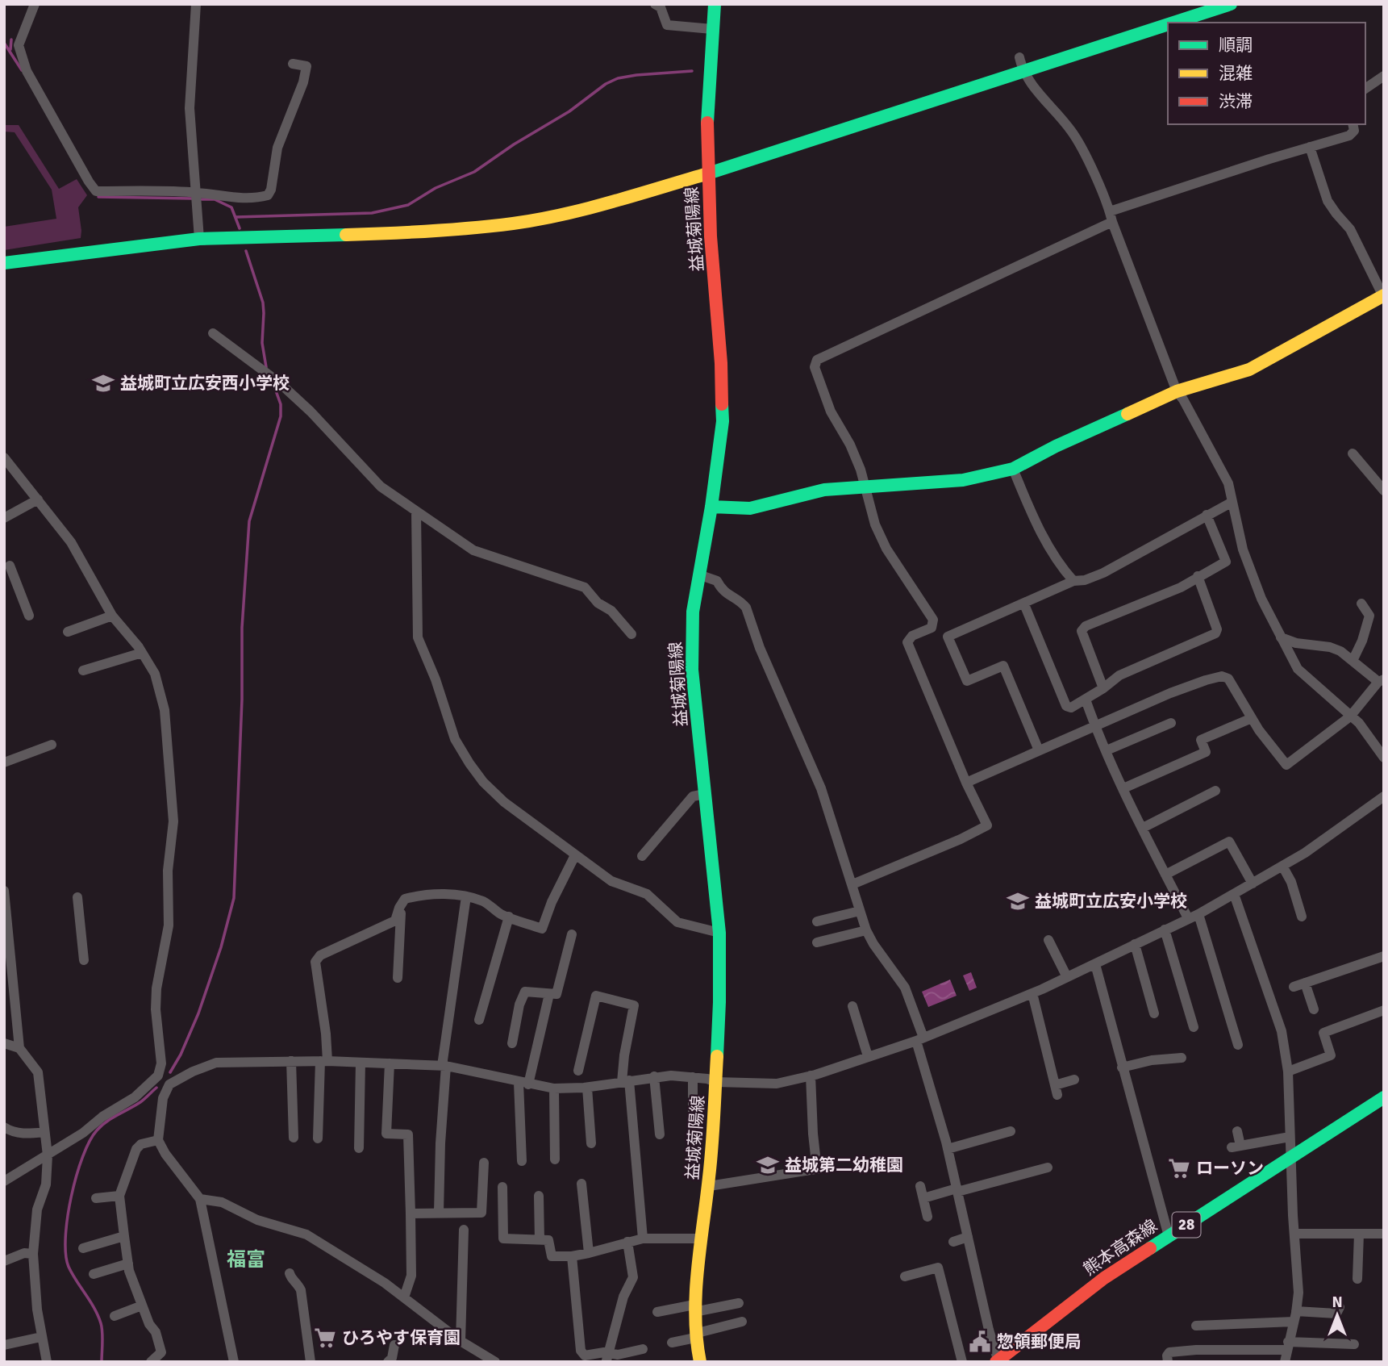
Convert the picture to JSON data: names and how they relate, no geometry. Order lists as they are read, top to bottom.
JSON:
{
  "streets": {
    "street": ["益城菊陽線", "28", "熊本高森線"]
  },
  "districts": ["福富"],
  "places": {
    "school or university": ["益城町立広安西小学校", "益城町立広安小学校", "益城第二幼稚園"],
    "supermarket": ["ローソン", "ひろやす保育園"],
    "public building": ["惣領郵便局"]
  },
  "legend": ["順調", "混雑", "渋滞"],
  "north": "top"
}
